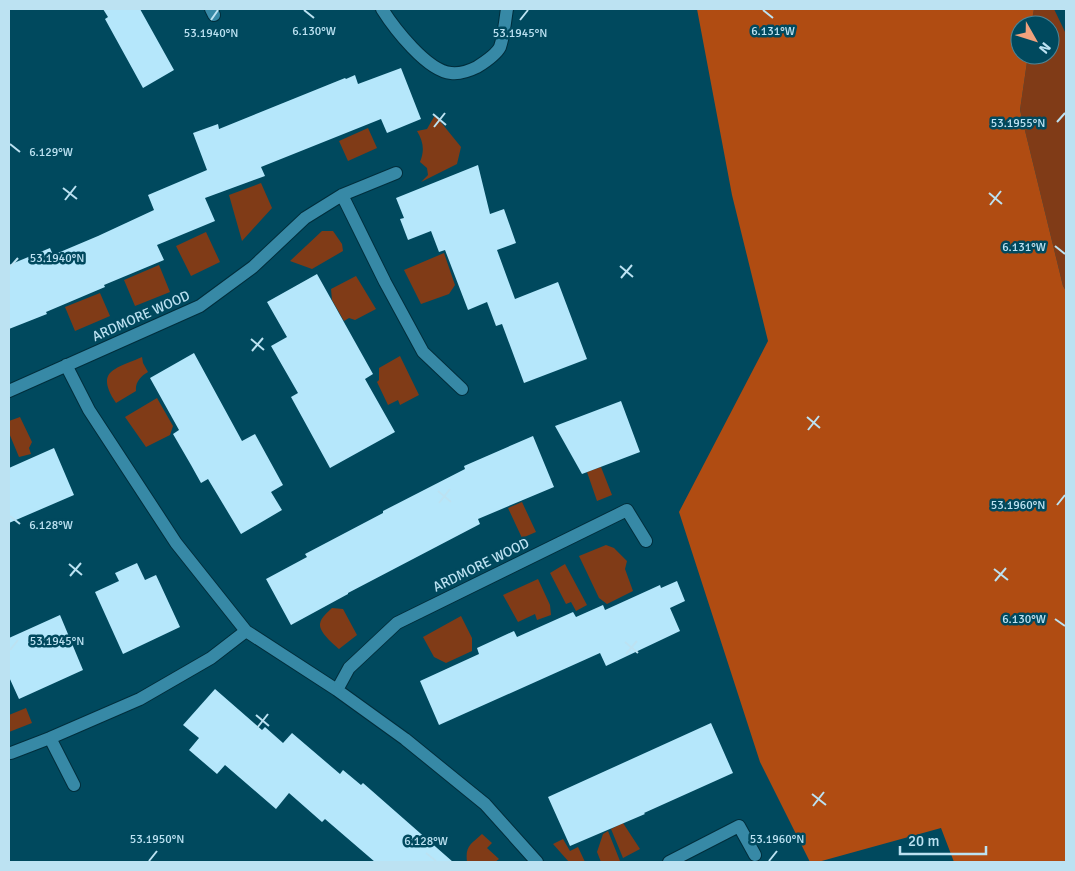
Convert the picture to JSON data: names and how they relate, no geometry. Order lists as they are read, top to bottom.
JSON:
{
  "streets": {
    "street": ["ARDMORE WOOD"]
  },
  "scale_bar": "20 m",
  "north": "bottom right",
  "coordinates": [
    "6.130°W",
    "6.131°W",
    "53.1940°N",
    "53.1945°N",
    "53.1955°N",
    "6.129°W",
    "53.1960°N",
    "6.128°W",
    "53.1950°N"
  ]
}
